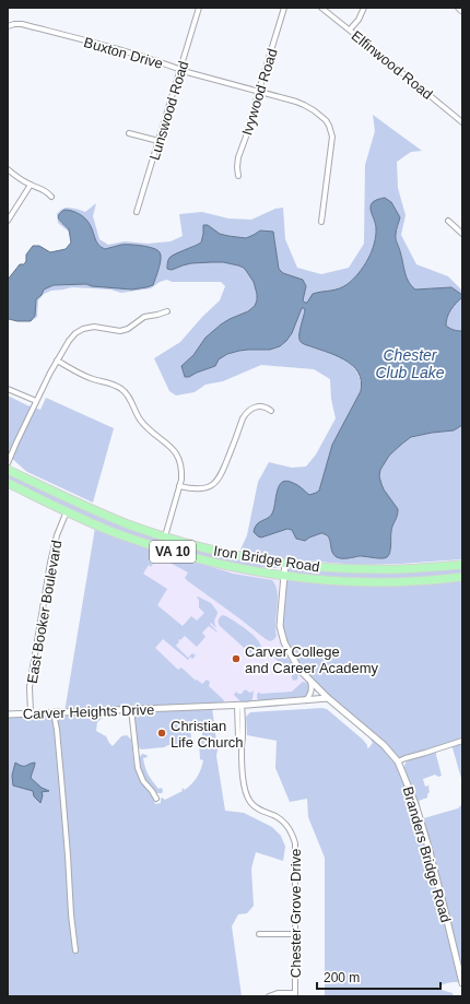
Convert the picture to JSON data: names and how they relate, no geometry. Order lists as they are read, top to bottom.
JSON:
{
  "streets": {
    "main road": ["VA 10", "Iron Bridge Road"],
    "street": [
      "Buxton Drive",
      "Elfinwood Road",
      "Ivywood Road",
      "Lunswood Road",
      "East Booker Boulevard",
      "Carver Heights Drive",
      "Branders Bridge Road",
      "Chester Grove Drive"
    ]
  },
  "crossings": [
    ["Buxton Drive", "Ivywood Road"],
    ["Buxton Drive", "Lunswood Road"],
    ["Iron Bridge Road", "East Booker Boulevard"],
    ["Iron Bridge Road", "Branders Bridge Road"],
    ["East Booker Boulevard", "Carver Heights Drive"],
    ["Carver Heights Drive", "Branders Bridge Road"],
    ["Carver Heights Drive", "Chester Grove Drive"]
  ],
  "water": ["Chester Club Lake"],
  "places": ["Carver College and Career Academy", "Christian Life Church"],
  "scale_bar": "200 m"
}
